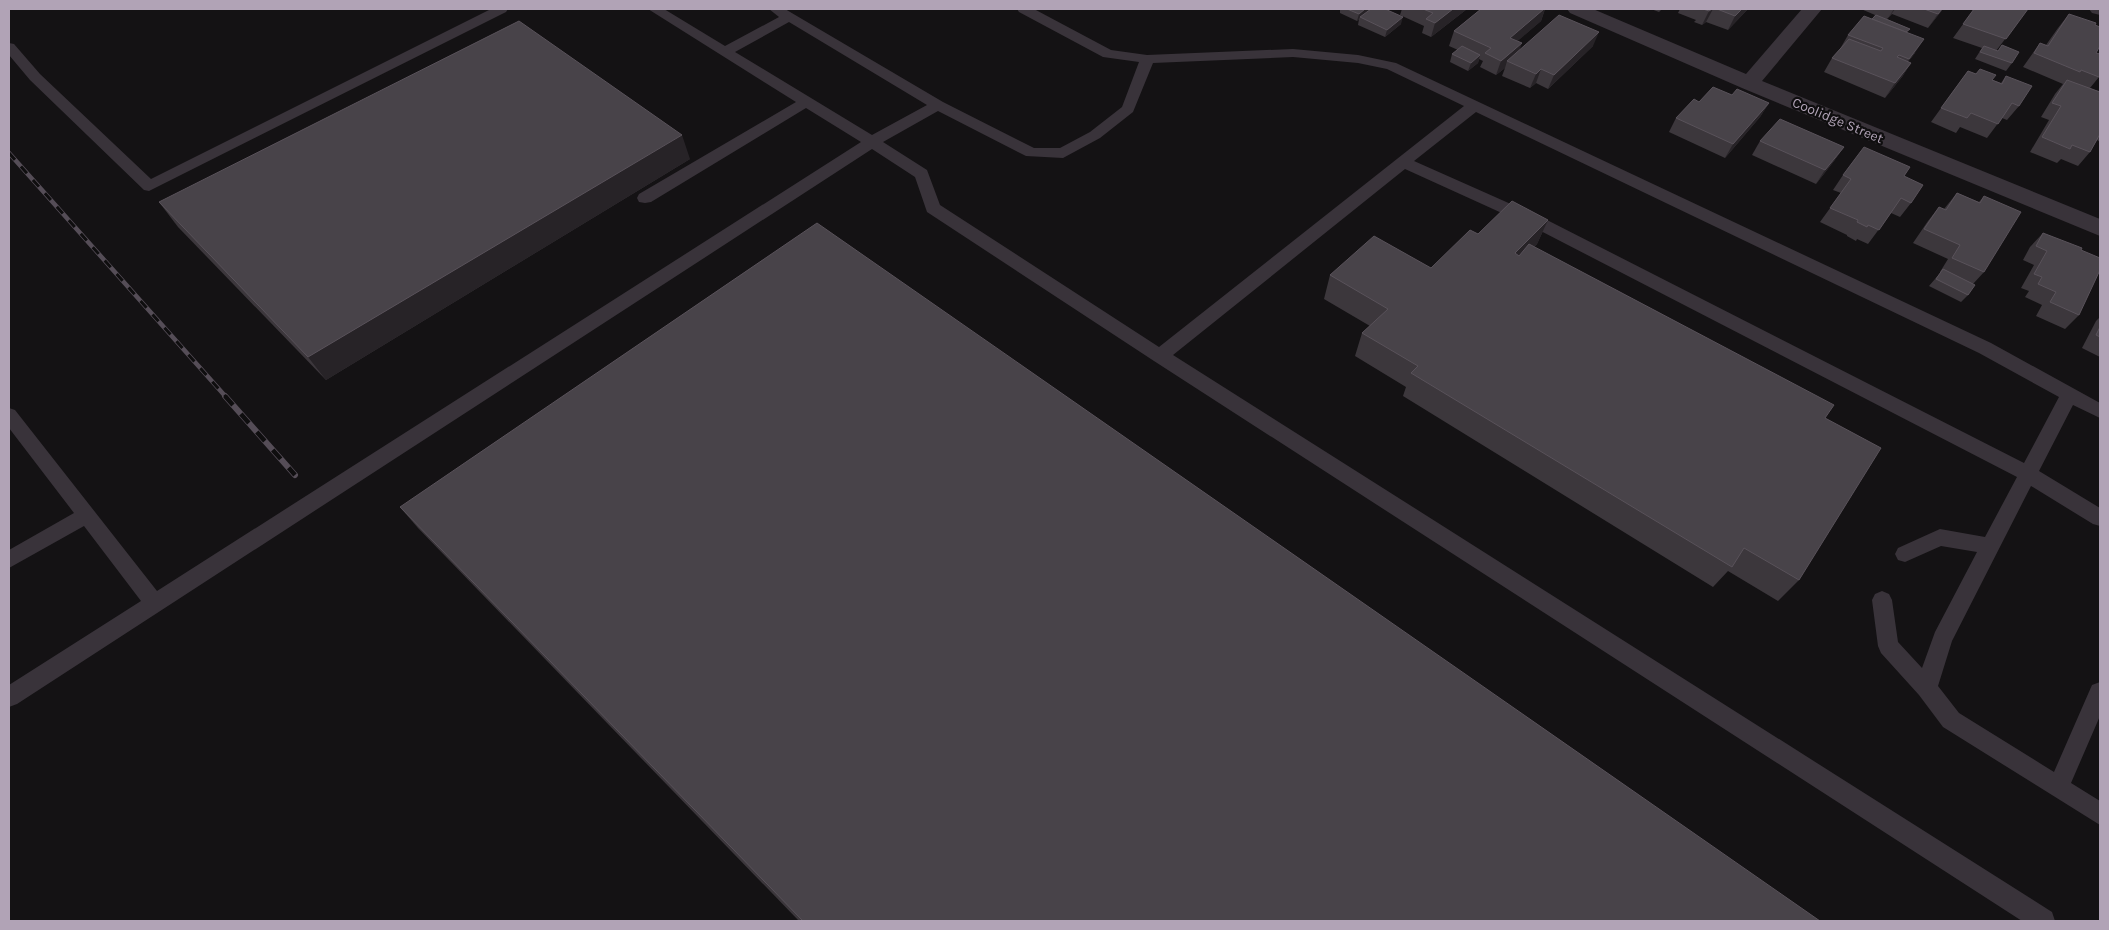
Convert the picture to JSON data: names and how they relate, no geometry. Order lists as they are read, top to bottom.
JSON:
{
  "streets": {
    "street": ["Coolidge Street"]
  }
}
